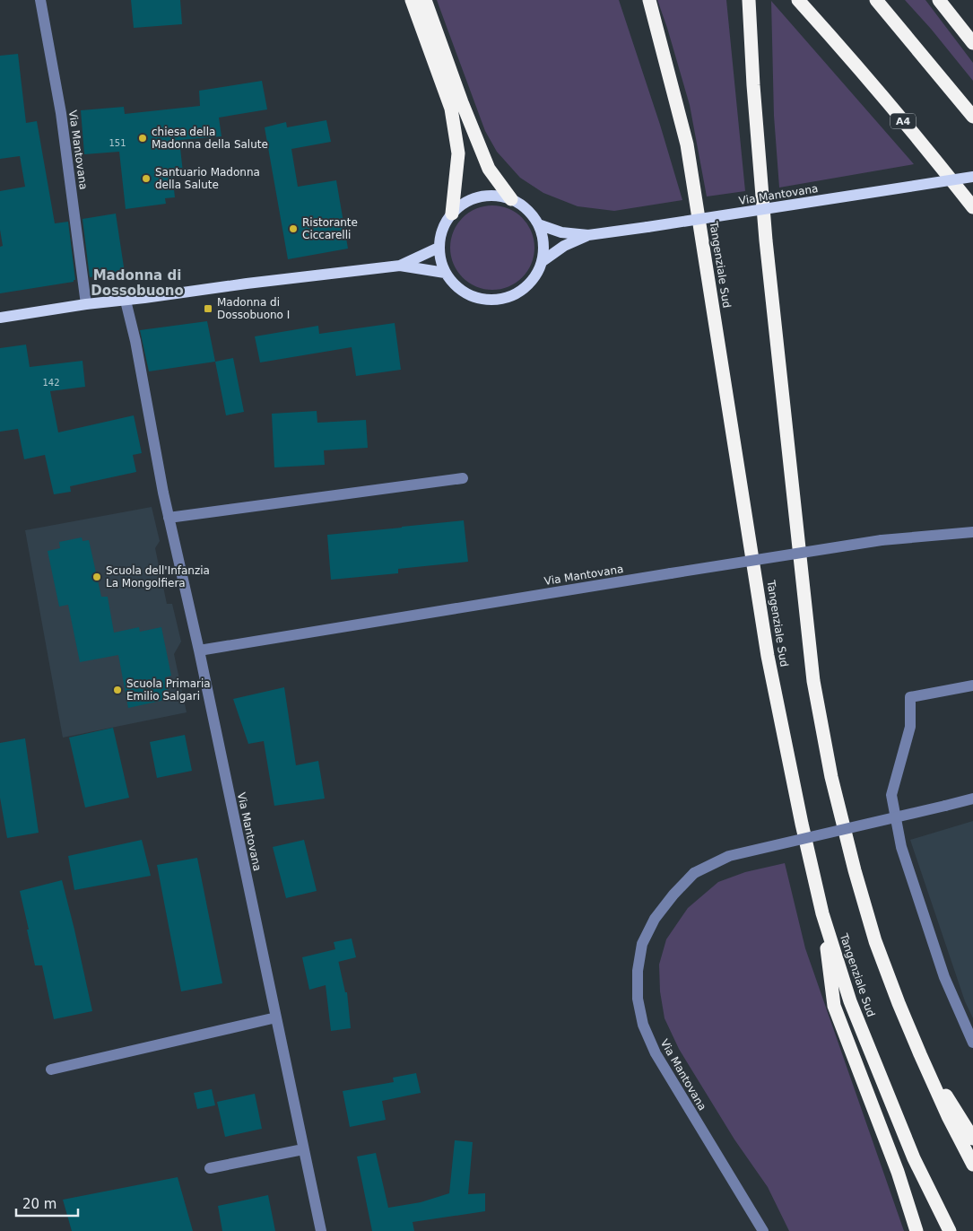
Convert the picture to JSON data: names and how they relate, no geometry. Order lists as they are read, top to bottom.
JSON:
{
  "streets": {
    "highway": ["A4", "Tangenziale Sud"],
    "main road": ["Via Mantovana"]
  },
  "districts": ["Madonna di Dossobuono"],
  "places": {
    "other": [
      "chiesa della Madonna della Salute",
      "Santuario Madonna della Salute",
      "Ristorante Ciccarelli",
      "Scuola dell'Infanzia La Mongolfiera",
      "Scuola Primaria Emilio Salgari"
    ],
    "transit": ["Madonna di Dossobuono I"]
  },
  "house_numbers": ["151", "142"],
  "scale_bar": "20 m"
}
